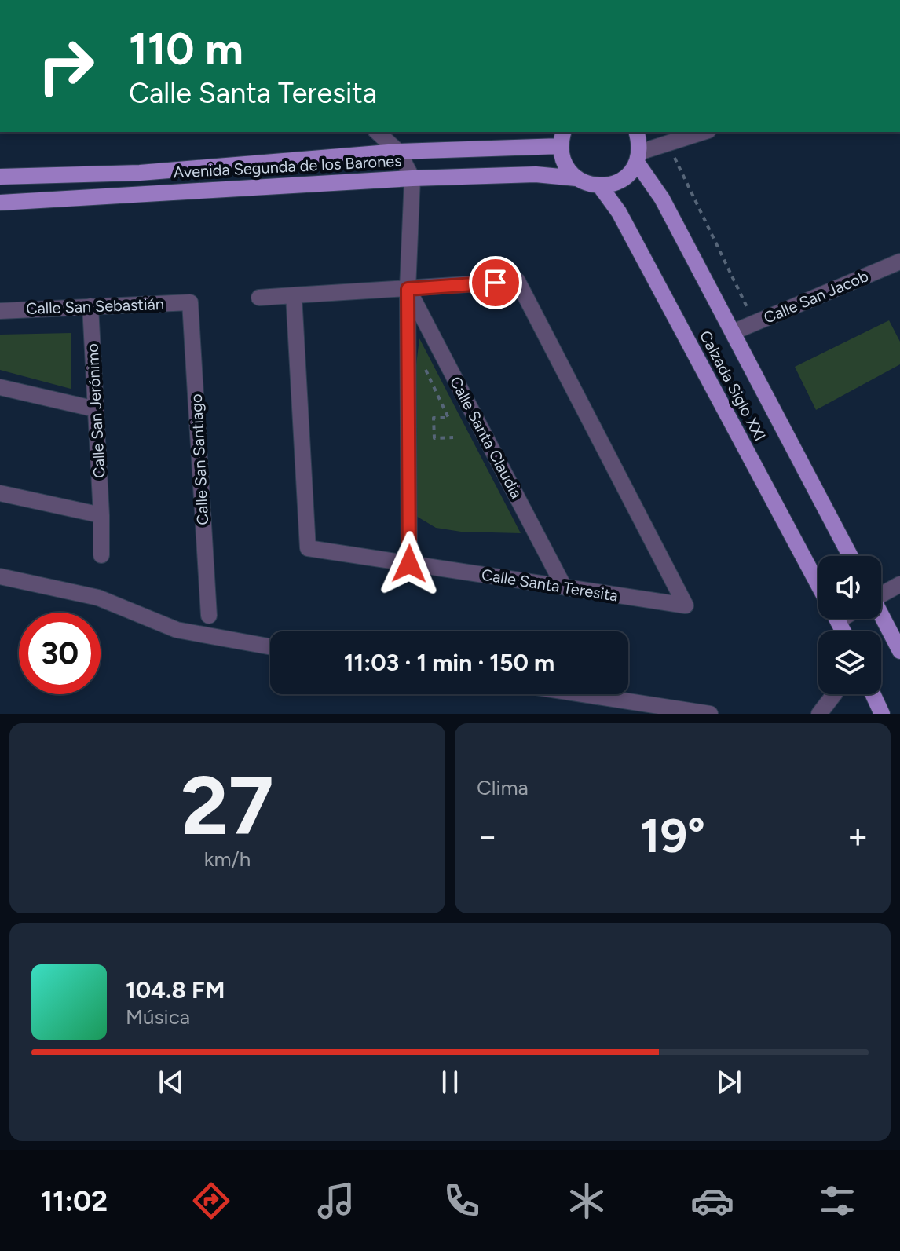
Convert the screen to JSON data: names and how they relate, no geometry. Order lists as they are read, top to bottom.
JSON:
{
  "streets": {
    "main road": ["Avenida Segunda de los Barones", "Calzada Siglo XXI"],
    "street": [
      "Calle San Jacob",
      "Calle San Sebastián",
      "Calle San Jerónimo",
      "Calle Santa Claudia",
      "Calle San Santiago",
      "Calle Santa Teresita"
    ]
  },
  "crossings": [
    ["Avenida Segunda de los Barones", "Calzada Siglo XXI"],
    ["Calle San Jacob", "Calzada Siglo XXI"],
    ["Calle San Sebastián", "Calle San Jerónimo"],
    ["Calle San Sebastián", "Calle San Santiago"],
    ["Calle Santa Claudia", "Calle Santa Teresita"]
  ],
  "page": {
    "turn": ["110 m", "Calle Santa Teresita"],
    "limit": "30",
    "trip": "11:03 · 1 min · 150 m",
    "tile": [
      ["27", "km/h"],
      "Clima"
    ],
    "heat": ["−", "19°", "+"],
    "song": ["104.8 FM", "Música"],
    "tabs": "11:02"
  }
}
